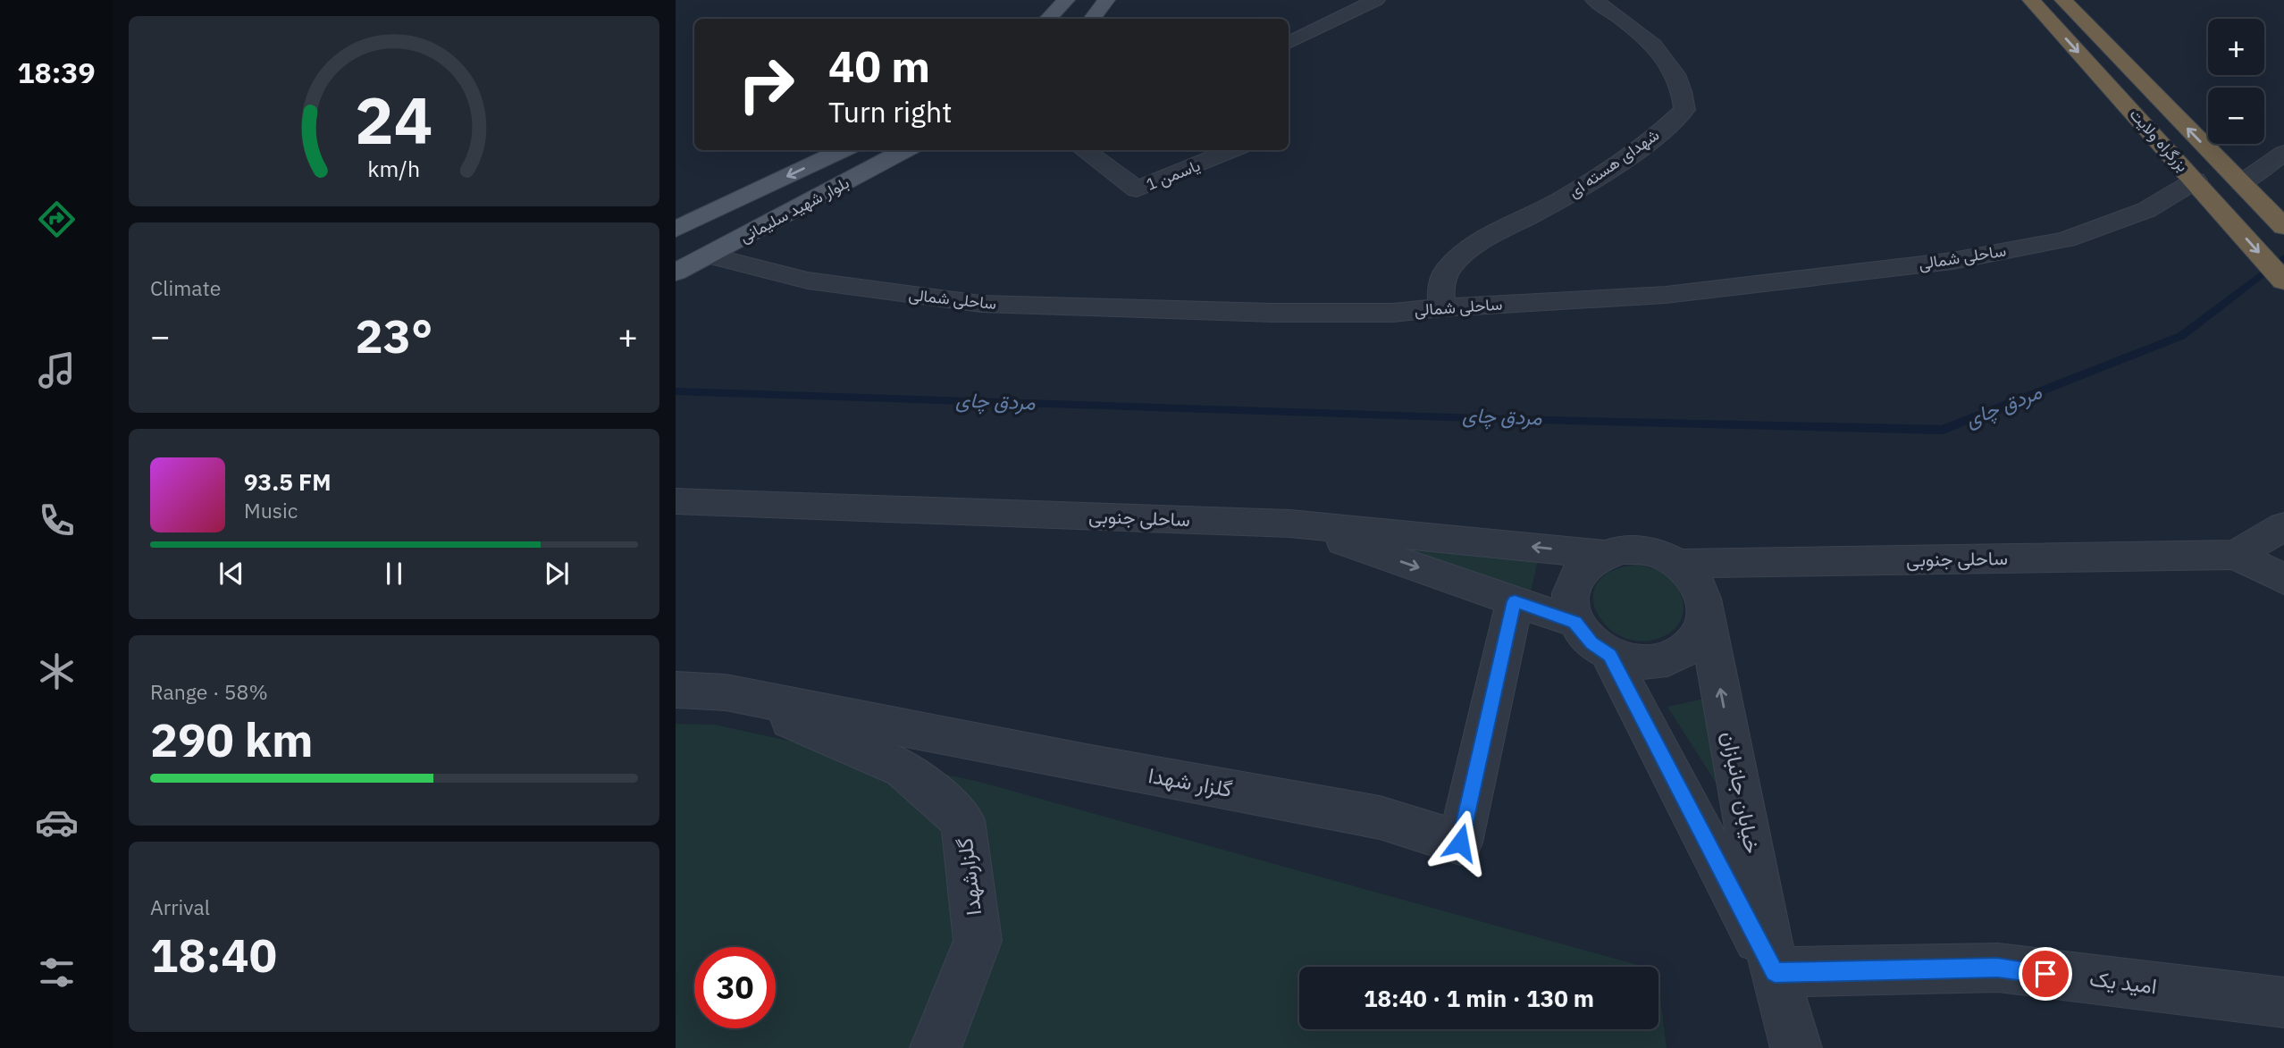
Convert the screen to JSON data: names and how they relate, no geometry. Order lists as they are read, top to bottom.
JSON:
{
  "streets": {
    "highway": ["بزرگراه ولایت"],
    "main road": ["بلوار شهید سلیمانی"],
    "street": [
      "شهدای هسته ای",
      "یاسمن 1",
      "ساحلی شمالی",
      "ساحلی جنوبی",
      "گلزار شهدا",
      "خیابان جانبازان",
      "گلزارشهدا",
      "امید یک"
    ]
  },
  "crossings": [
    ["بزرگراه ولایت", "ساحلی شمالی"],
    ["شهدای هسته ای", "ساحلی شمالی"],
    ["بلوار شهید سلیمانی", "ساحلی شمالی"],
    ["ساحلی جنوبی", "خیابان جانبازان"],
    ["گلزار شهدا", "گلزارشهدا"],
    ["خیابان جانبازان", "امید یک"]
  ],
  "water": ["مردق چای"],
  "page": {
    "tabs": "18:39",
    "map_buttons": ["+", "−"],
    "turn": ["40 m", "Turn right"],
    "tile": [
      "Climate",
      ["Range · 58%", "290 km"],
      ["Arrival", "18:40"]
    ],
    "heat": ["−", "23°", "+"],
    "song": ["93.5 FM", "Music"],
    "limit": "30",
    "trip": "18:40 · 1 min · 130 m",
    "gauge": ["24", "km/h"]
  }
}
